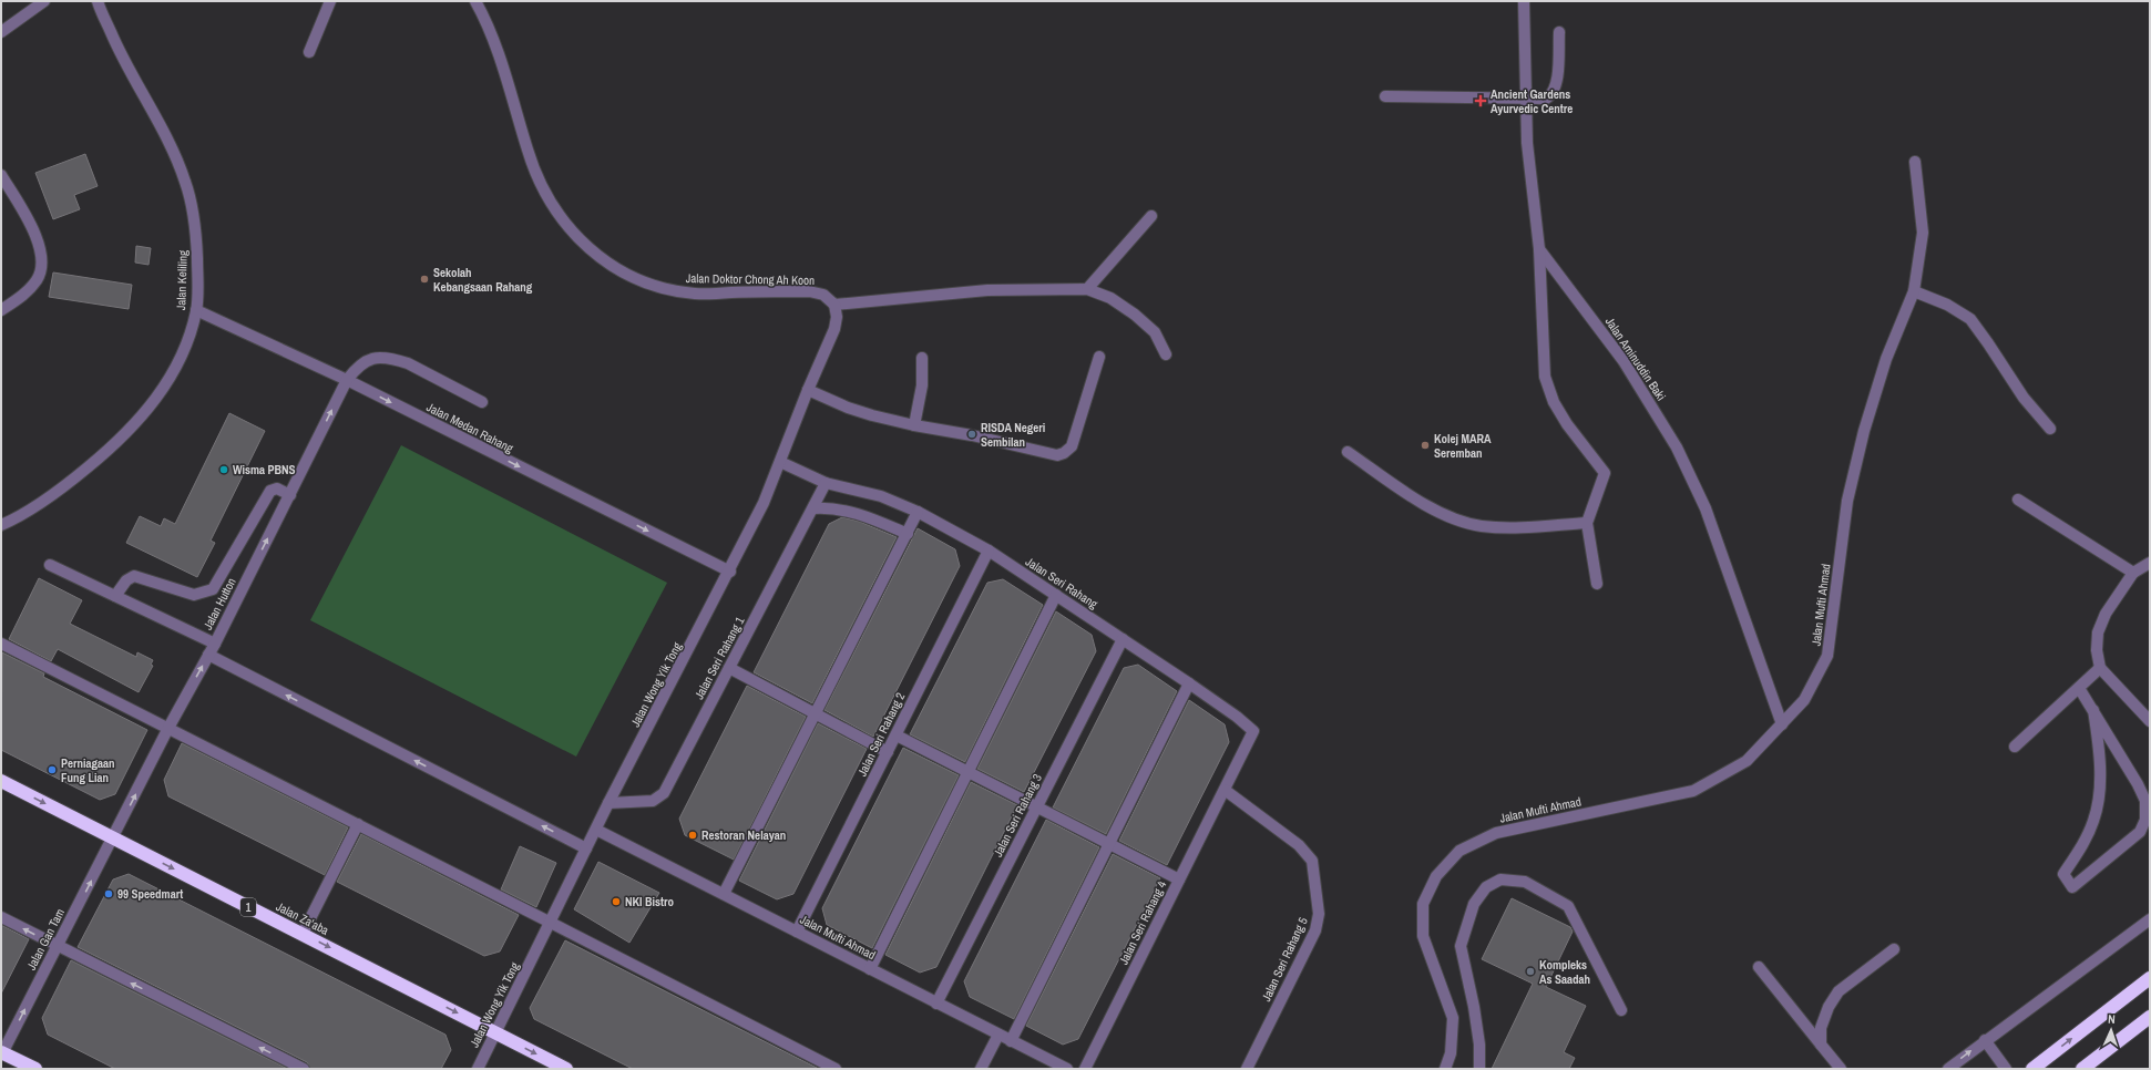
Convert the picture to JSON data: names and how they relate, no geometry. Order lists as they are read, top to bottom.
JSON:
{
  "streets": {
    "highway": ["1", "Jalan Za'aba"],
    "street": [
      "Jalan Doktor Chong Ah Koon",
      "Jalan Keliling",
      "Jalan Aminuddin Baki",
      "Jalan Medan Rahang",
      "Jalan Seri Rahang",
      "Jalan Hutton",
      "Jalan Mufti Ahmad",
      "Jalan Seri Rahang 1",
      "Jalan Wong Yik Tong",
      "Jalan Seri Rahang 2",
      "Jalan Seri Rahang 3",
      "Jalan Seri Rahang 4",
      "Jalan Gan Tam",
      "Jalan Seri Rahang 5"
    ]
  },
  "crossings": [
    ["Jalan Doktor Chong Ah Koon", "Jalan Wong Yik Tong"],
    ["Jalan Keliling", "Jalan Medan Rahang"],
    ["Jalan Aminuddin Baki", "Jalan Mufti Ahmad"],
    ["Jalan Medan Rahang", "Jalan Hutton"],
    ["Jalan Medan Rahang", "Jalan Wong Yik Tong"],
    ["Jalan Seri Rahang", "Jalan Seri Rahang 1"],
    ["Jalan Seri Rahang", "Jalan Wong Yik Tong"],
    ["Jalan Seri Rahang", "Jalan Seri Rahang 2"],
    ["Jalan Seri Rahang", "Jalan Seri Rahang 3"],
    ["Jalan Seri Rahang", "Jalan Seri Rahang 4"],
    ["Jalan Seri Rahang", "Jalan Seri Rahang 5"],
    ["Jalan Hutton", "Jalan Za'aba"],
    ["Jalan Hutton", "Jalan Gan Tam"],
    ["Jalan Mufti Ahmad", "Jalan Wong Yik Tong"],
    ["Jalan Mufti Ahmad", "Jalan Seri Rahang 2"],
    ["Jalan Mufti Ahmad", "Jalan Seri Rahang 3"],
    ["Jalan Seri Rahang 1", "Jalan Wong Yik Tong"],
    ["Jalan Wong Yik Tong", "Jalan Za'aba"],
    ["Jalan Za'aba", "Jalan Gan Tam"],
    ["Jalan Seri Rahang 4", "Jalan Seri Rahang 5"]
  ],
  "one_way": [
    "Jalan Medan Rahang",
    "Jalan Hutton",
    "Jalan Za'aba",
    "Jalan Gan Tam"
  ],
  "places": {
    "health": ["Ancient Gardens Ayurvedic Centre"],
    "other": [
      "Sekolah Kebangsaan Rahang",
      "RISDA Negeri Sembilan",
      "Kolej MARA Seremban",
      "Wisma PBNS",
      "Perniagaan Fung Lian",
      "Restoran Nelayan",
      "99 Speedmart",
      "NKI Bistro",
      "Kompleks As Saadah"
    ]
  },
  "north": "top"
}
